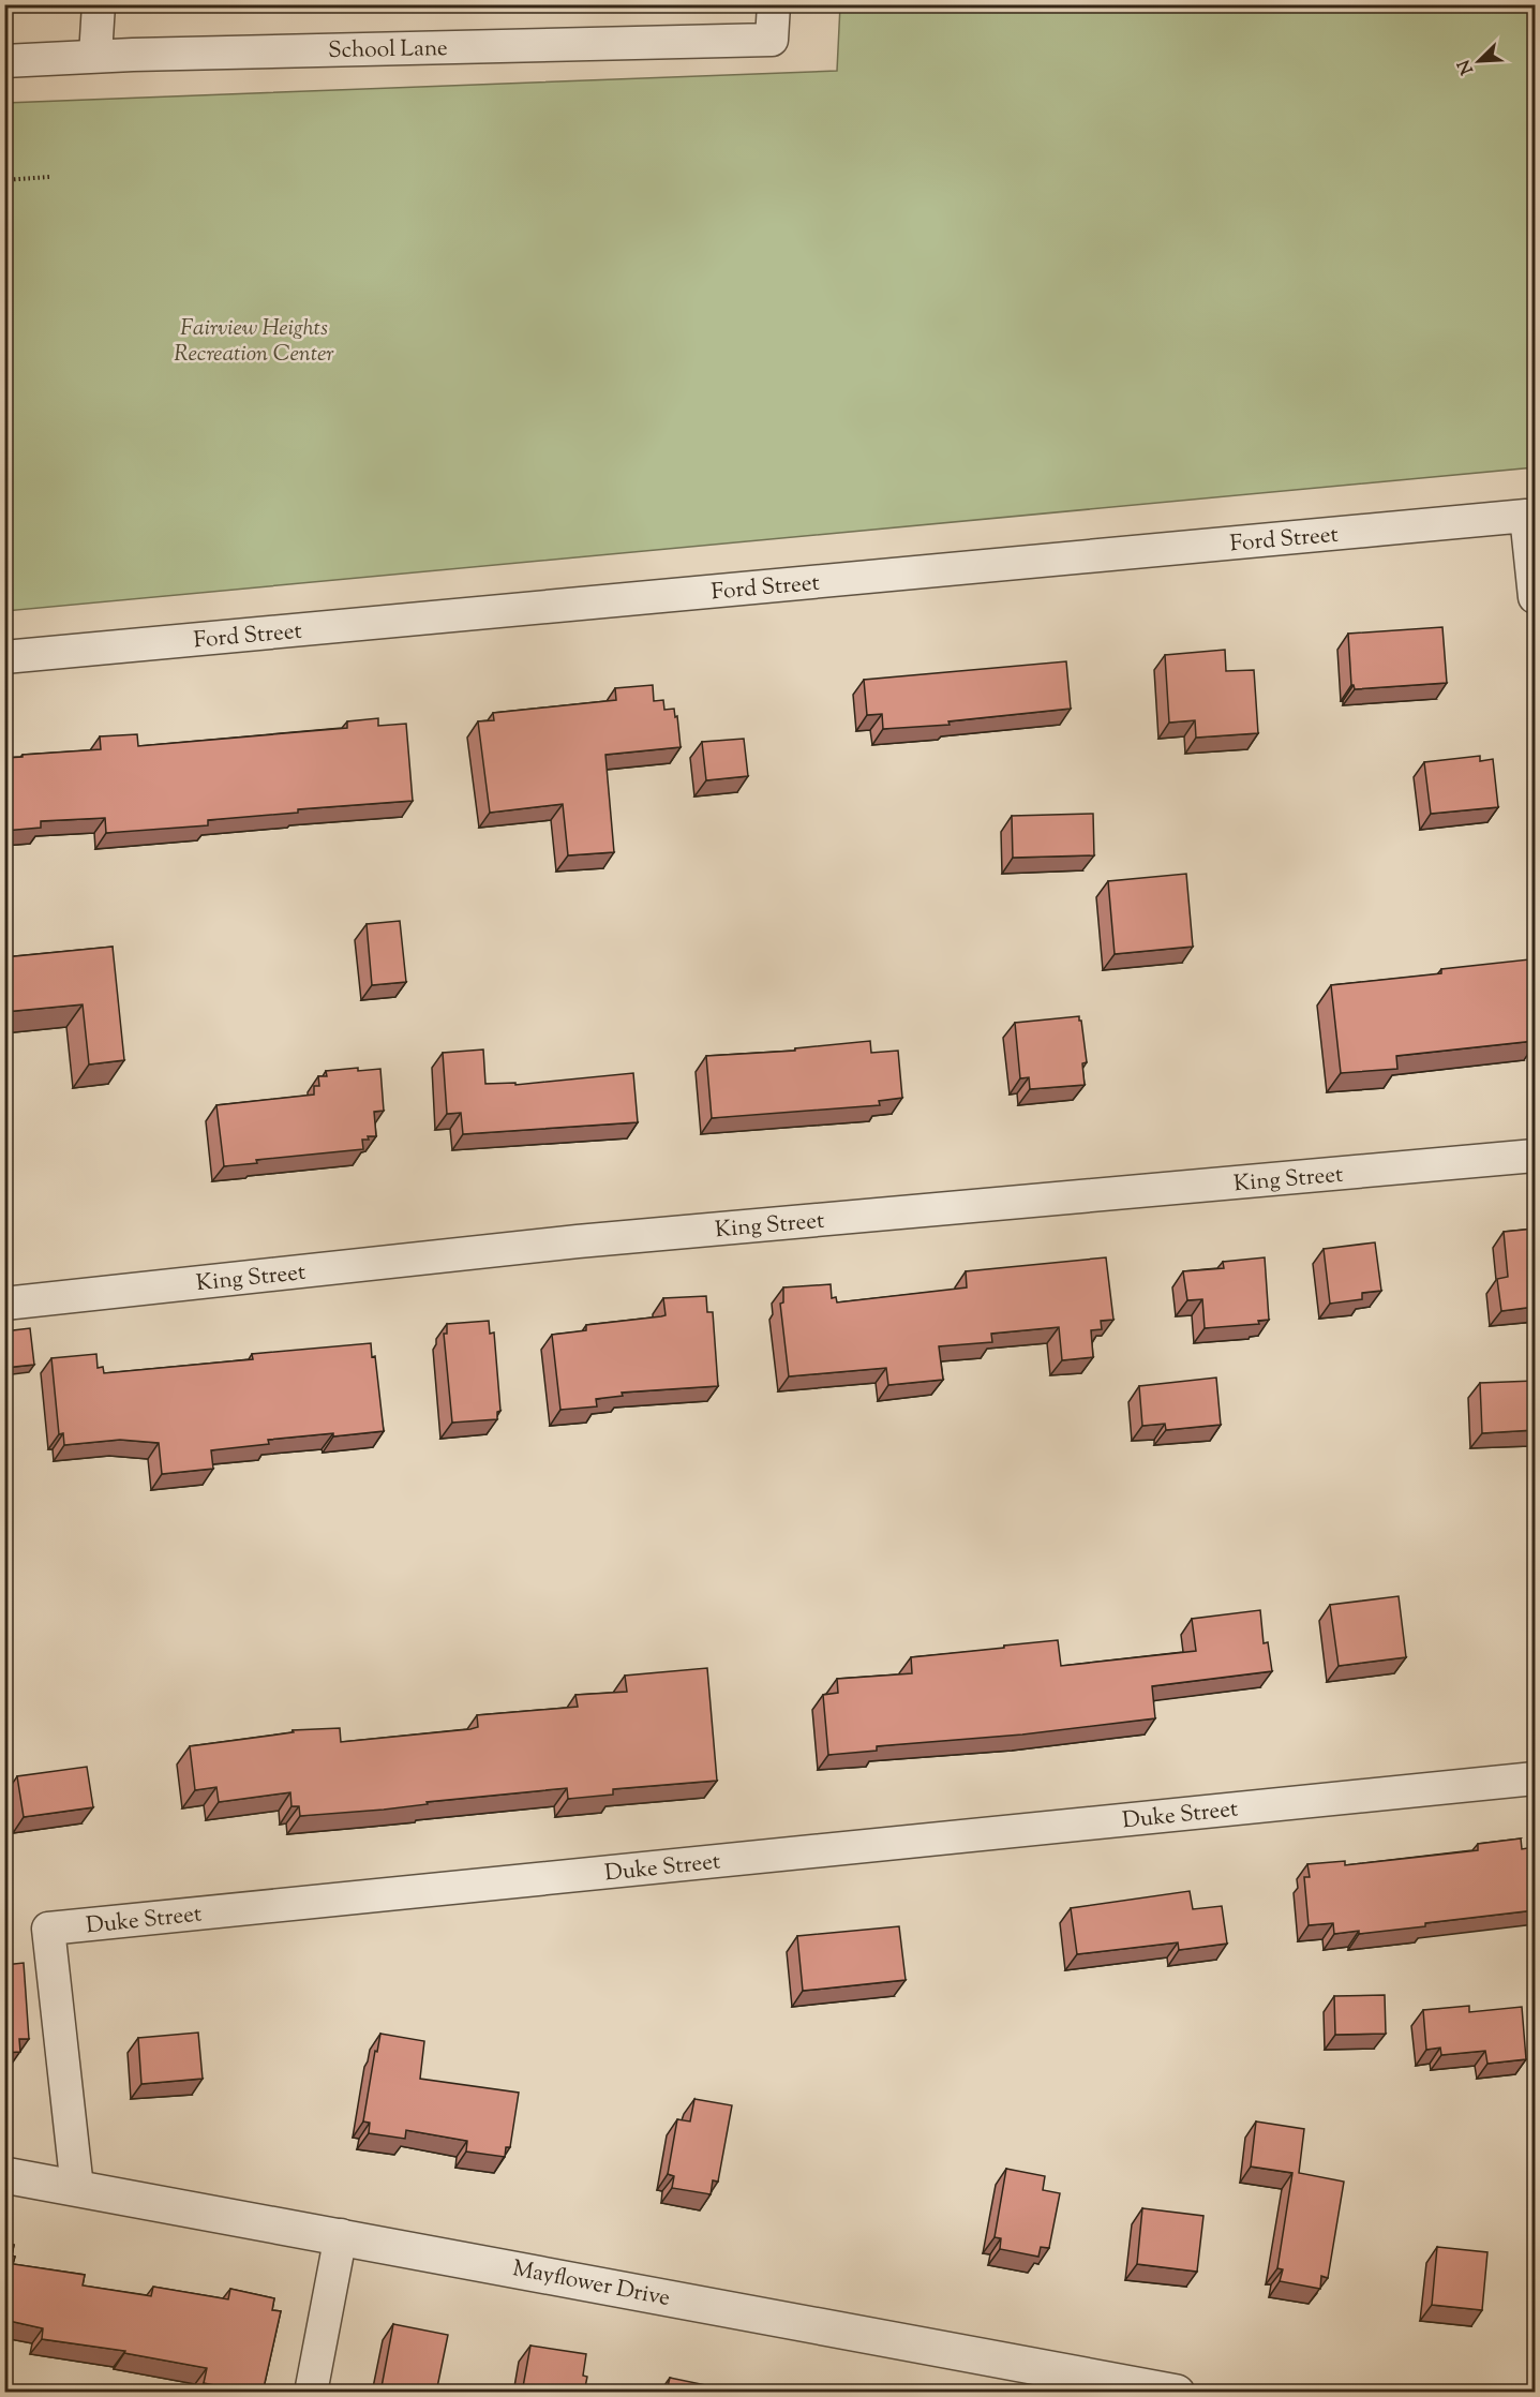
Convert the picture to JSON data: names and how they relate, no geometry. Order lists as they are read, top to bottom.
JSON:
{
  "streets": {
    "street": [
      "School Lane",
      "Ford Street",
      "King Street",
      "Duke Street",
      "Mayflower Drive"
    ]
  },
  "crossings": [
    ["Duke Street", "Mayflower Drive"]
  ],
  "parks": ["Fairview Heights Recreation Center"],
  "north": "bottom left"
}
